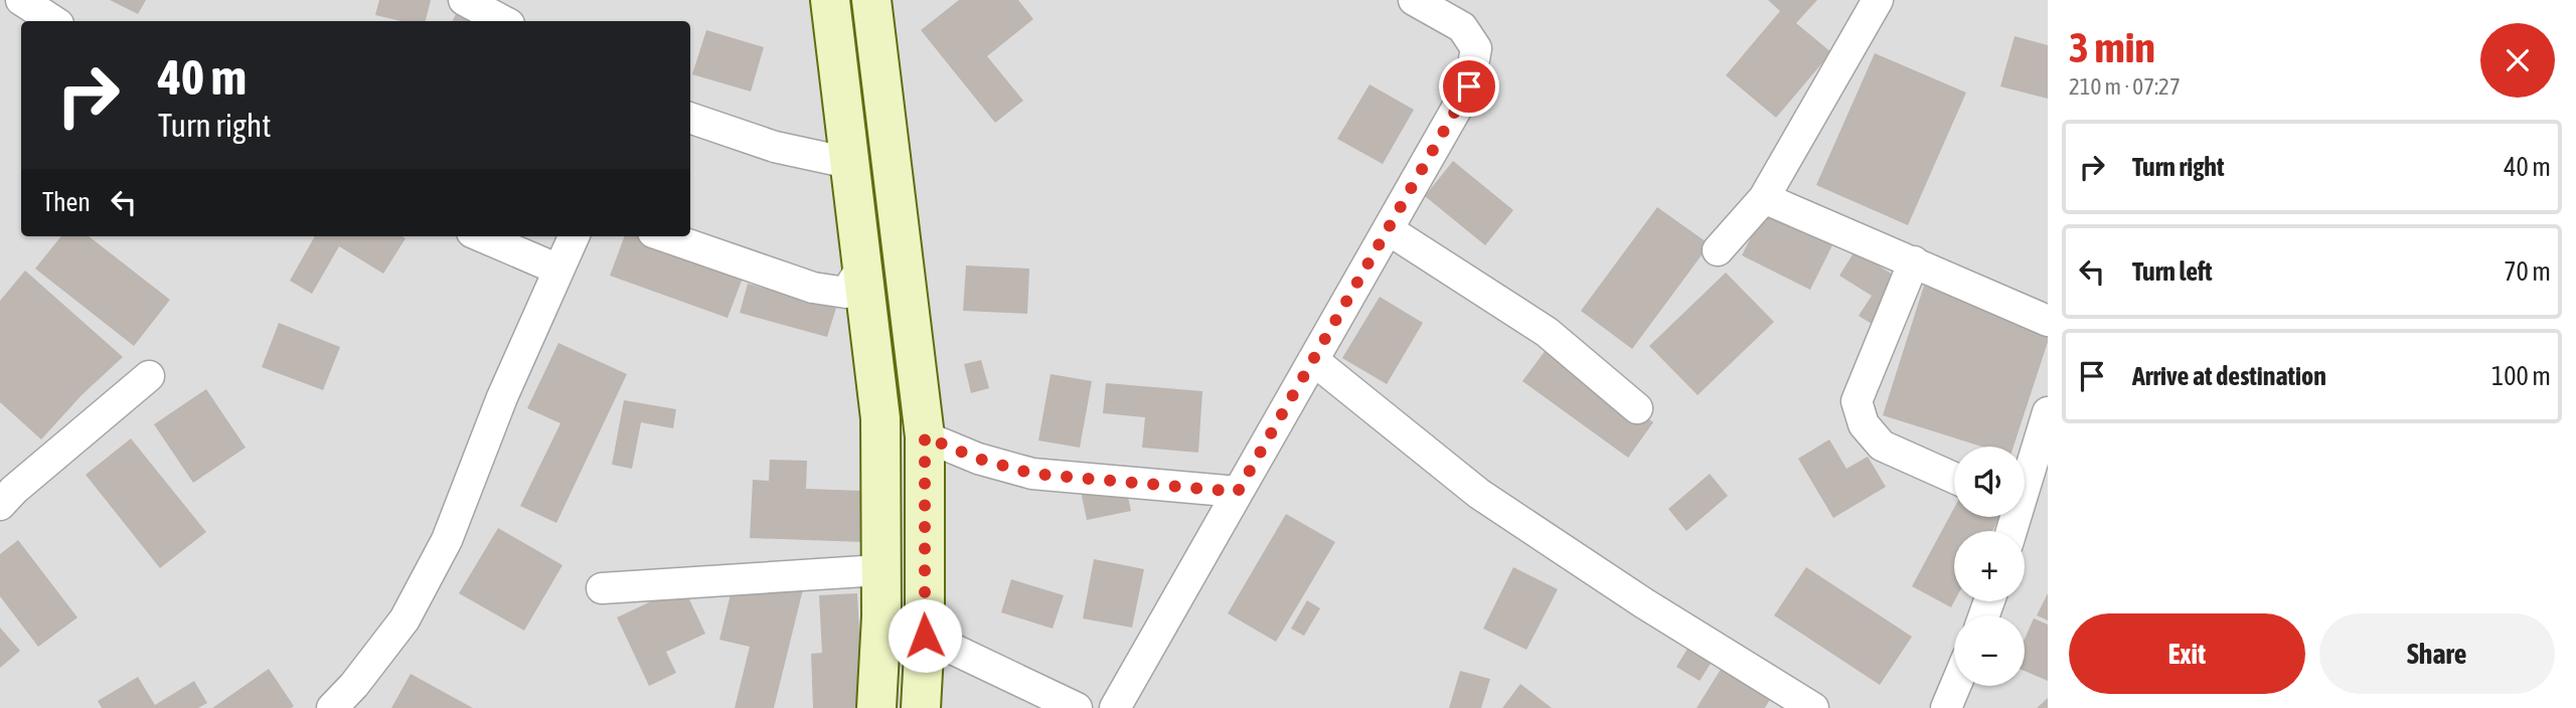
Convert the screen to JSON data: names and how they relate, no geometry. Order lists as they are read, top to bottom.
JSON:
{
  "page": {
    "heading": ["3 min", "210 m · 07:27"],
    "turn": ["40 m", "Turn right"],
    "list": [
      {
        "name": "Turn right",
        "value": "40 m"
      },
      {
        "name": "Turn left",
        "value": "70 m"
      },
      {
        "name": "Arrive at destination",
        "value": "100 m"
      }
    ],
    "then": "Then",
    "map_buttons": ["+", "−"],
    "buttons": ["Exit", "Share"]
  }
}
